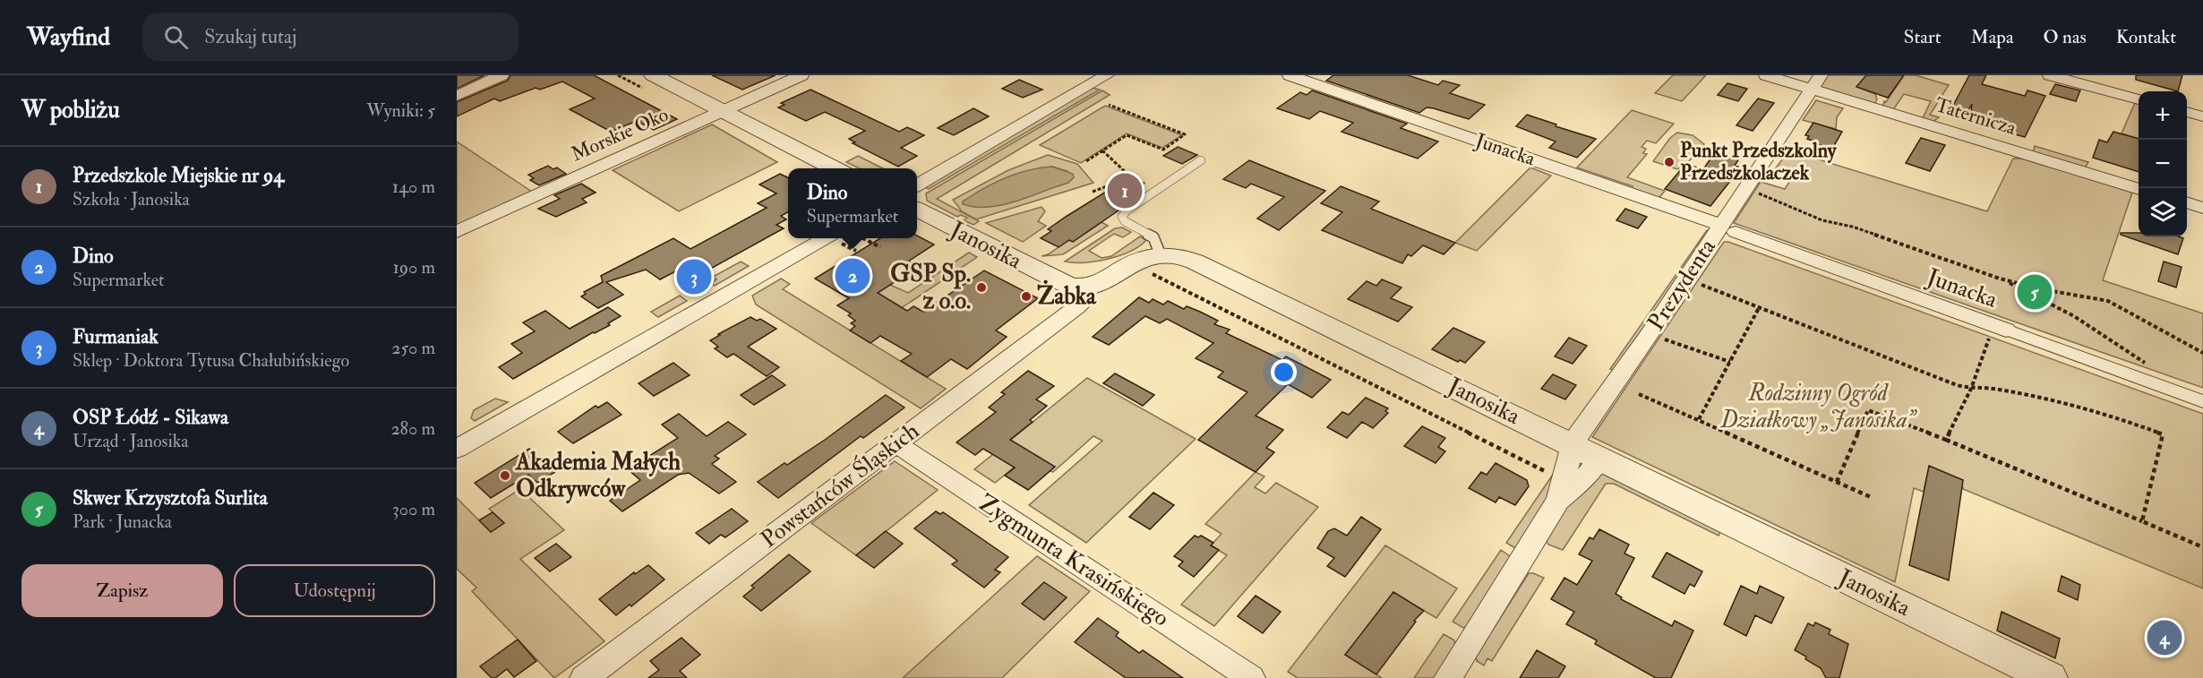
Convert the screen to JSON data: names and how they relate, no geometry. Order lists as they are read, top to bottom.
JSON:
{
  "streets": {
    "street": [
      "Taternicza",
      "Morskie Oko",
      "Junacka",
      "Janosika",
      "Prezydenta",
      "Powstańców Śląskich",
      "Zygmunta Krasińskiego"
    ]
  },
  "crossings": [
    ["Taternicza", "Prezydenta"],
    ["Junacka", "Prezydenta"],
    ["Janosika", "Prezydenta"],
    ["Janosika", "Powstańców Śląskich"],
    ["Powstańców Śląskich", "Zygmunta Krasińskiego"]
  ],
  "parks": ["Rodzinny Ogród Działkowy „Janosika”"],
  "places": [
    "Punkt Przedszkolny Przedszkolaczek",
    "GSP Sp. z o.o.",
    "Żabka",
    "Akademia Małych Odkrywców"
  ],
  "page": {
    "header": "Wayfind",
    "search": "Szukaj tutaj",
    "nav": [
      "Start",
      "Mapa",
      "O nas",
      "Kontakt"
    ],
    "heading": ["W pobliżu", "Wyniki: 5"],
    "map_buttons": ["+", "−"],
    "list": [
      {
        "mark": "1",
        "name": "Przedszkole Miejskie nr 94",
        "note": "Szkoła · Janosika",
        "value": "140 m"
      },
      {
        "mark": "2",
        "name": "Dino",
        "note": "Supermarket",
        "value": "190 m"
      },
      {
        "mark": "3",
        "name": "Furmaniak",
        "note": "Sklep · Doktora Tytusa Chałubińskiego",
        "value": "250 m"
      },
      {
        "mark": "4",
        "name": "OSP Łódź - Sikawa",
        "note": "Urząd · Janosika",
        "value": "280 m"
      },
      {
        "mark": "5",
        "name": "Skwer Krzysztofa Surlita",
        "note": "Park · Junacka",
        "value": "300 m"
      }
    ],
    "popup": ["Dino", "Supermarket"],
    "pins": [
      "1",
      "2",
      "3",
      "5",
      "4"
    ],
    "buttons": ["Zapisz", "Udostępnij"]
  }
}
